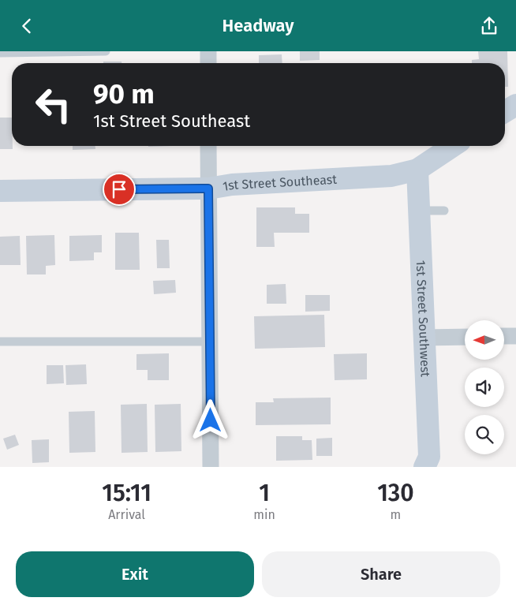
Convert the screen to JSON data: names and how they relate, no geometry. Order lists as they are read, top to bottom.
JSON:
{
  "streets": {
    "street": ["1st Street Southeast", "1st Street Southwest"]
  },
  "crossings": [
    ["1st Street Southeast", "1st Street Southwest"]
  ],
  "north": "left",
  "page": {
    "header": "Headway",
    "turn": ["90 m", "1st Street Southeast"],
    "eta": [
      "15:11",
      "Arrival",
      "1",
      "min",
      "130",
      "m"
    ],
    "buttons": ["Exit", "Share"]
  }
}
